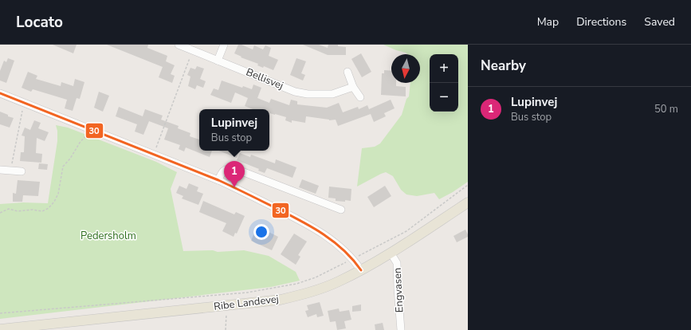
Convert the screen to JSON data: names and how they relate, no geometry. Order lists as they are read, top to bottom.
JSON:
{
  "streets": {
    "main road": ["Ribe Landevej"],
    "street": ["Bellisvej", "Engvasen"]
  },
  "crossings": [
    ["Engvasen", "Ribe Landevej"]
  ],
  "parks": ["Pedersholm"],
  "lines": ["transit line 30"],
  "north": "bottom",
  "page": {
    "header": "Locato",
    "nav": ["Map", "Directions", "Saved"],
    "heading": "Nearby",
    "map_buttons": ["+", "−"],
    "list": [
      {
        "mark": "1",
        "name": "Lupinvej",
        "note": "Bus stop",
        "value": "50 m"
      }
    ],
    "popup": ["Lupinvej", "Bus stop"],
    "pins": "1"
  }
}
